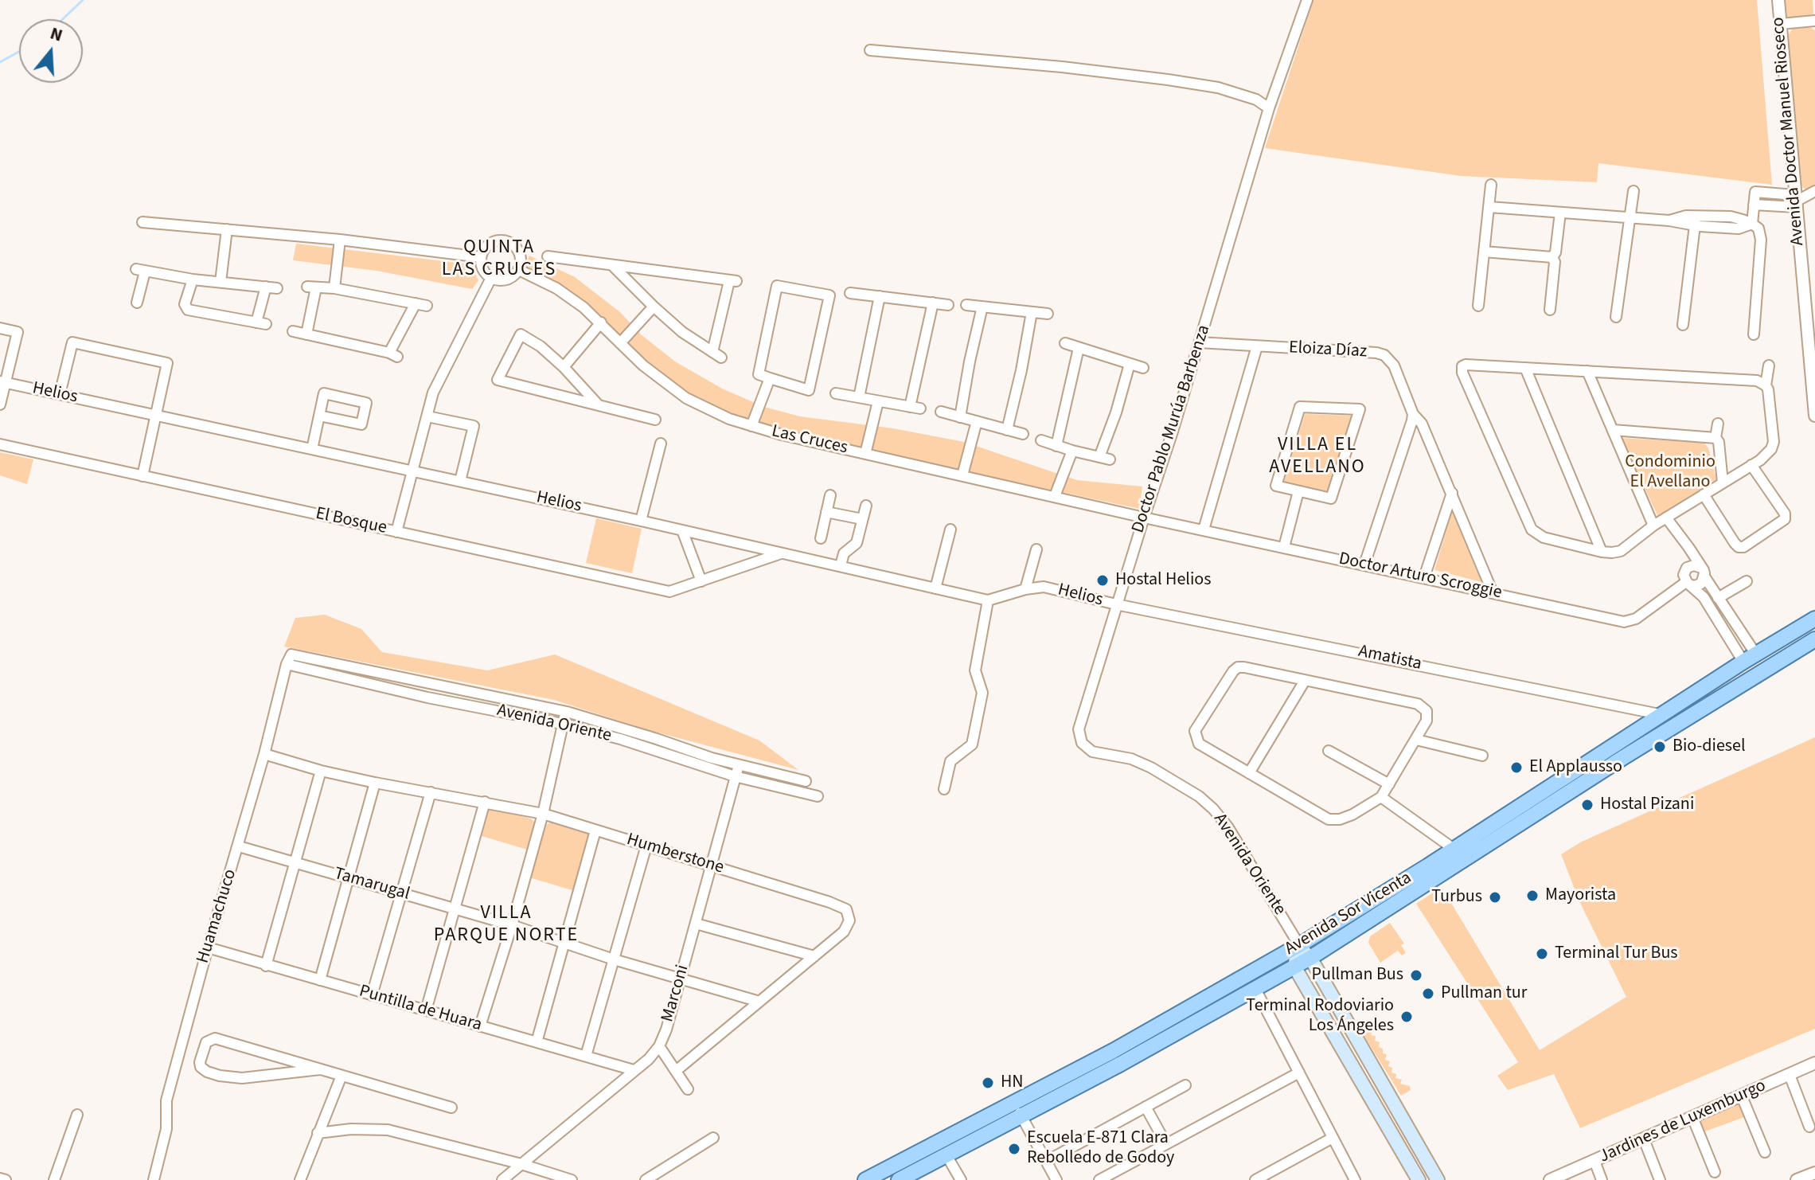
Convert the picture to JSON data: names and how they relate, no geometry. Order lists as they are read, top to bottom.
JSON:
{
  "streets": {
    "main road": ["Avenida Oriente", "Avenida Sor Vicenta"],
    "street": [
      "Avenida Doctor Manuel Rioseco",
      "Eloiza Díaz",
      "Helios",
      "Doctor Pablo Murúa Barbenza",
      "Las Cruces",
      "El Bosque",
      "Doctor Arturo Scroggie",
      "Amatista",
      "Humberstone",
      "Tamarugal",
      "Huamachuco",
      "Marconi",
      "Puntilla de Huara",
      "Jardines de Luxemburgo"
    ]
  },
  "crossings": [
    ["Eloiza Díaz", "Doctor Pablo Murúa Barbenza"],
    ["Helios", "Doctor Pablo Murúa Barbenza"],
    ["Helios", "El Bosque"],
    ["Helios", "Amatista"],
    ["Doctor Pablo Murúa Barbenza", "Las Cruces"],
    ["Doctor Pablo Murúa Barbenza", "Doctor Arturo Scroggie"],
    ["Doctor Pablo Murúa Barbenza", "Amatista"],
    ["Doctor Pablo Murúa Barbenza", "Avenida Oriente"],
    ["Las Cruces", "Doctor Arturo Scroggie"],
    ["Amatista", "Avenida Sor Vicenta"],
    ["Avenida Oriente", "Avenida Sor Vicenta"],
    ["Avenida Oriente", "Huamachuco"],
    ["Avenida Oriente", "Marconi"],
    ["Humberstone", "Tamarugal"],
    ["Humberstone", "Huamachuco"],
    ["Humberstone", "Marconi"],
    ["Tamarugal", "Huamachuco"],
    ["Tamarugal", "Marconi"],
    ["Huamachuco", "Puntilla de Huara"],
    ["Marconi", "Puntilla de Huara"]
  ],
  "districts": ["QUINTA LAS CRUCES", "VILLA EL AVELLANO", "VILLA PARQUE NORTE"],
  "parks": ["Condominio El Avellano"],
  "places": [
    "Hostal Helios",
    "Bio-diesel",
    "El Applausso",
    "Hostal Pizani",
    "Mayorista",
    "Turbus",
    "Terminal Tur Bus",
    "Pullman Bus",
    "Pullman tur",
    "Terminal Rodoviario Los Ángeles",
    "HN",
    "Escuela E-871 Clara Rebolledo de Godoy"
  ],
  "north": "top"
}
